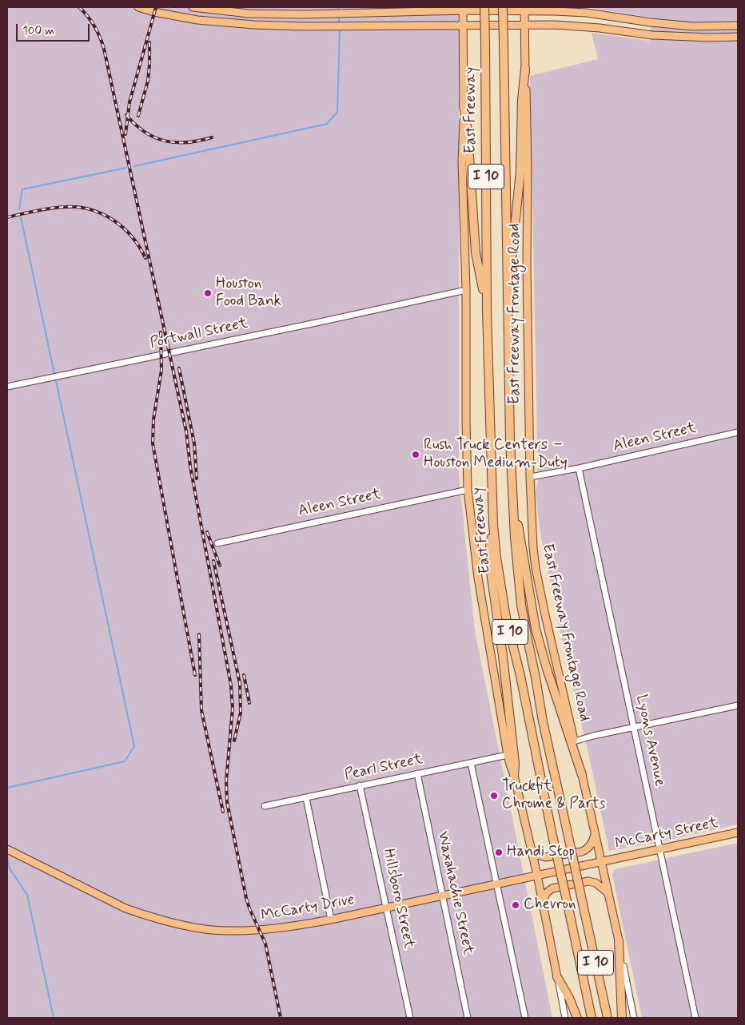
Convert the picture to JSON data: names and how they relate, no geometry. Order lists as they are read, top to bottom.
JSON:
{
  "streets": {
    "highway": ["East Freeway", "I 10"],
    "main road": ["East Freeway Frontage Road", "McCarty Street", "McCarty Drive"],
    "street": [
      "Portwall Street",
      "Aleen Street",
      "Lyons Avenue",
      "Pearl Street",
      "Waxahachie Street",
      "Hillsboro Street"
    ]
  },
  "crossings": [
    ["East Freeway Frontage Road", "Aleen Street"],
    ["East Freeway Frontage Road", "McCarty Street"],
    ["East Freeway Frontage Road", "McCarty Drive"],
    ["Aleen Street", "Lyons Avenue"],
    ["Lyons Avenue", "McCarty Street"],
    ["Pearl Street", "Waxahachie Street"],
    ["Pearl Street", "Hillsboro Street"],
    ["McCarty Street", "McCarty Drive"],
    ["Waxahachie Street", "McCarty Drive"],
    ["Hillsboro Street", "McCarty Drive"]
  ],
  "places": [
    "Houston Food Bank",
    "Rush Truck Centers – Houston Medium-Duty",
    "Truckfit Chrome & Parts",
    "Handi Stop",
    "Chevron"
  ],
  "scale_bar": "100 m"
}
